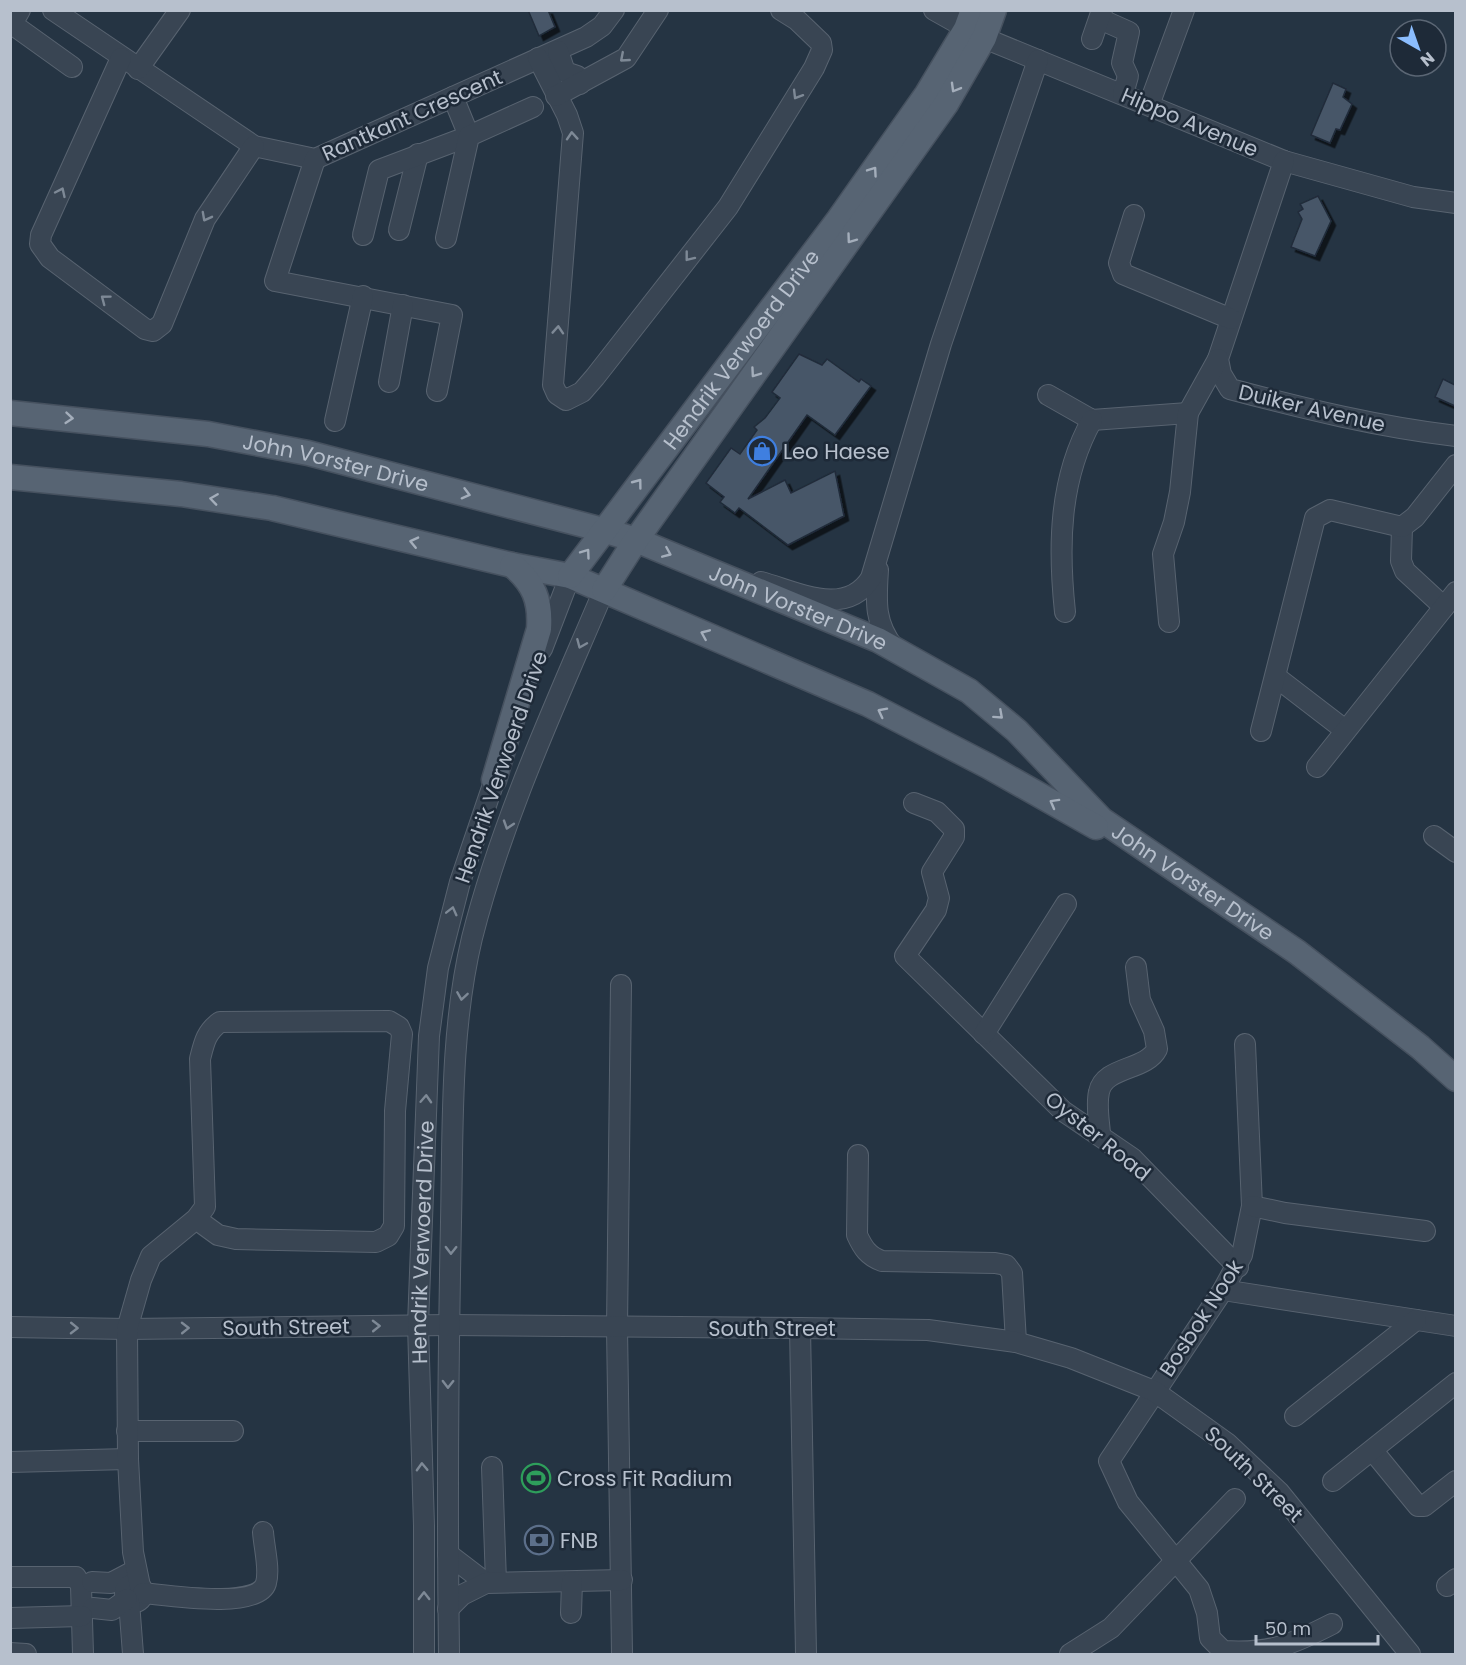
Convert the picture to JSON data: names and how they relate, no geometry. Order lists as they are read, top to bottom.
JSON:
{
  "streets": {
    "main road": ["Hendrik Verwoerd Drive", "John Vorster Drive"],
    "street": [
      "Rantkant Crescent",
      "Hippo Avenue",
      "Duiker Avenue",
      "Oyster Road",
      "Bosbok Nook",
      "South Street"
    ]
  },
  "crossings": [
    ["Hippo Avenue", "Hendrik Verwoerd Drive"],
    ["Hippo Avenue", "Duiker Avenue"],
    ["Hendrik Verwoerd Drive", "John Vorster Drive"],
    ["Hendrik Verwoerd Drive", "South Street"],
    ["Oyster Road", "Bosbok Nook"],
    ["Bosbok Nook", "South Street"]
  ],
  "places": {
    "shop": ["Leo Haese"],
    "sports": ["Cross Fit Radium"],
    "bank": ["FNB"]
  },
  "scale_bar": "50 m",
  "north": "bottom right"
}
